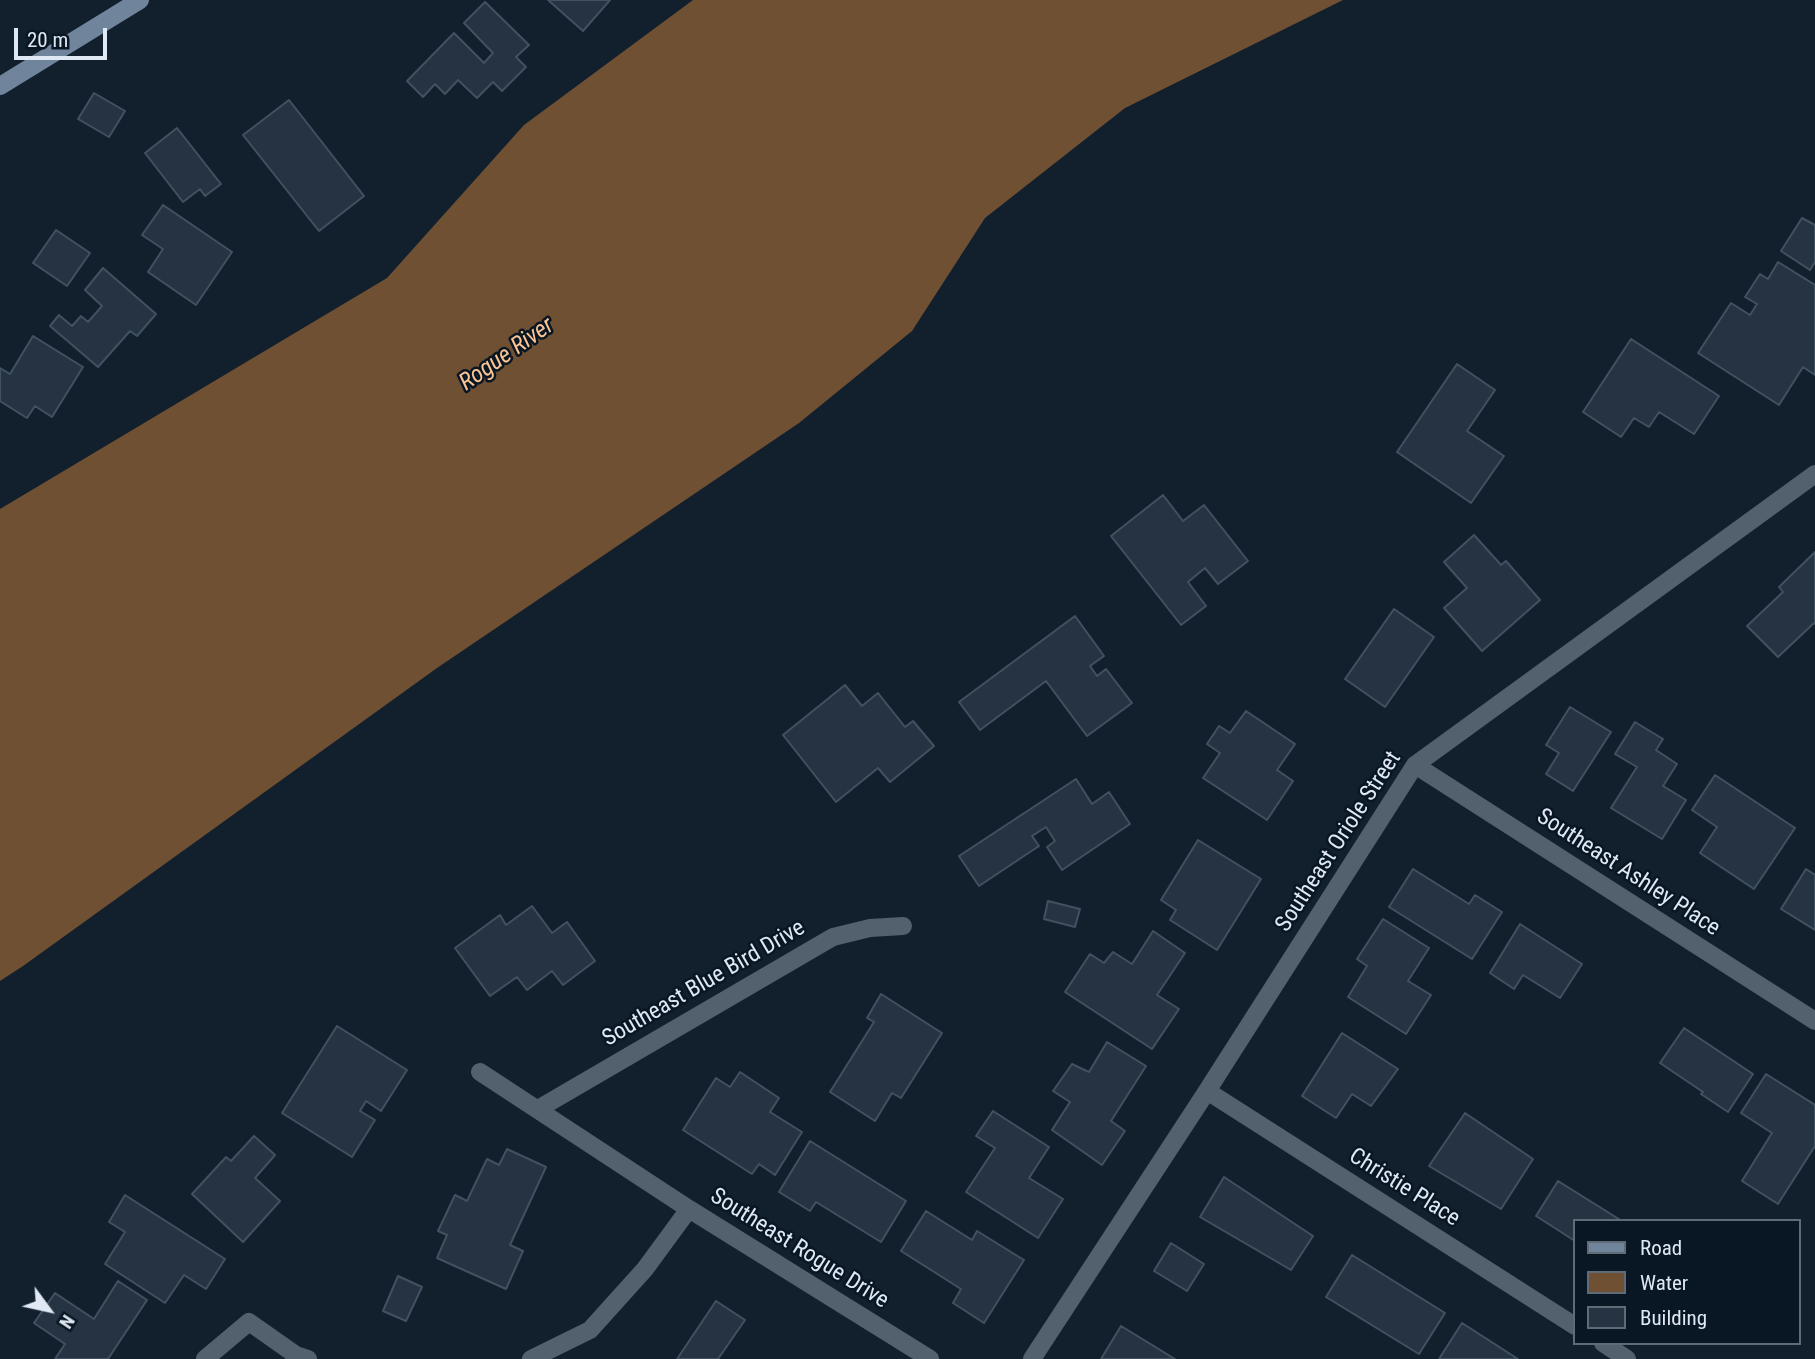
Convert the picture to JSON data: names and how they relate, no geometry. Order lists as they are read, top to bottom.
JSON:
{
  "streets": {
    "street": [
      "Southeast Oriole Street",
      "Southeast Ashley Place",
      "Southeast Blue Bird Drive",
      "Christie Place",
      "Southeast Rogue Drive"
    ]
  },
  "crossings": [
    ["Southeast Oriole Street", "Southeast Ashley Place"],
    ["Southeast Oriole Street", "Christie Place"]
  ],
  "water": ["Rogue River"],
  "legend": ["Road", "Water", "Building"],
  "scale_bar": "20 m",
  "north": "bottom right"
}
